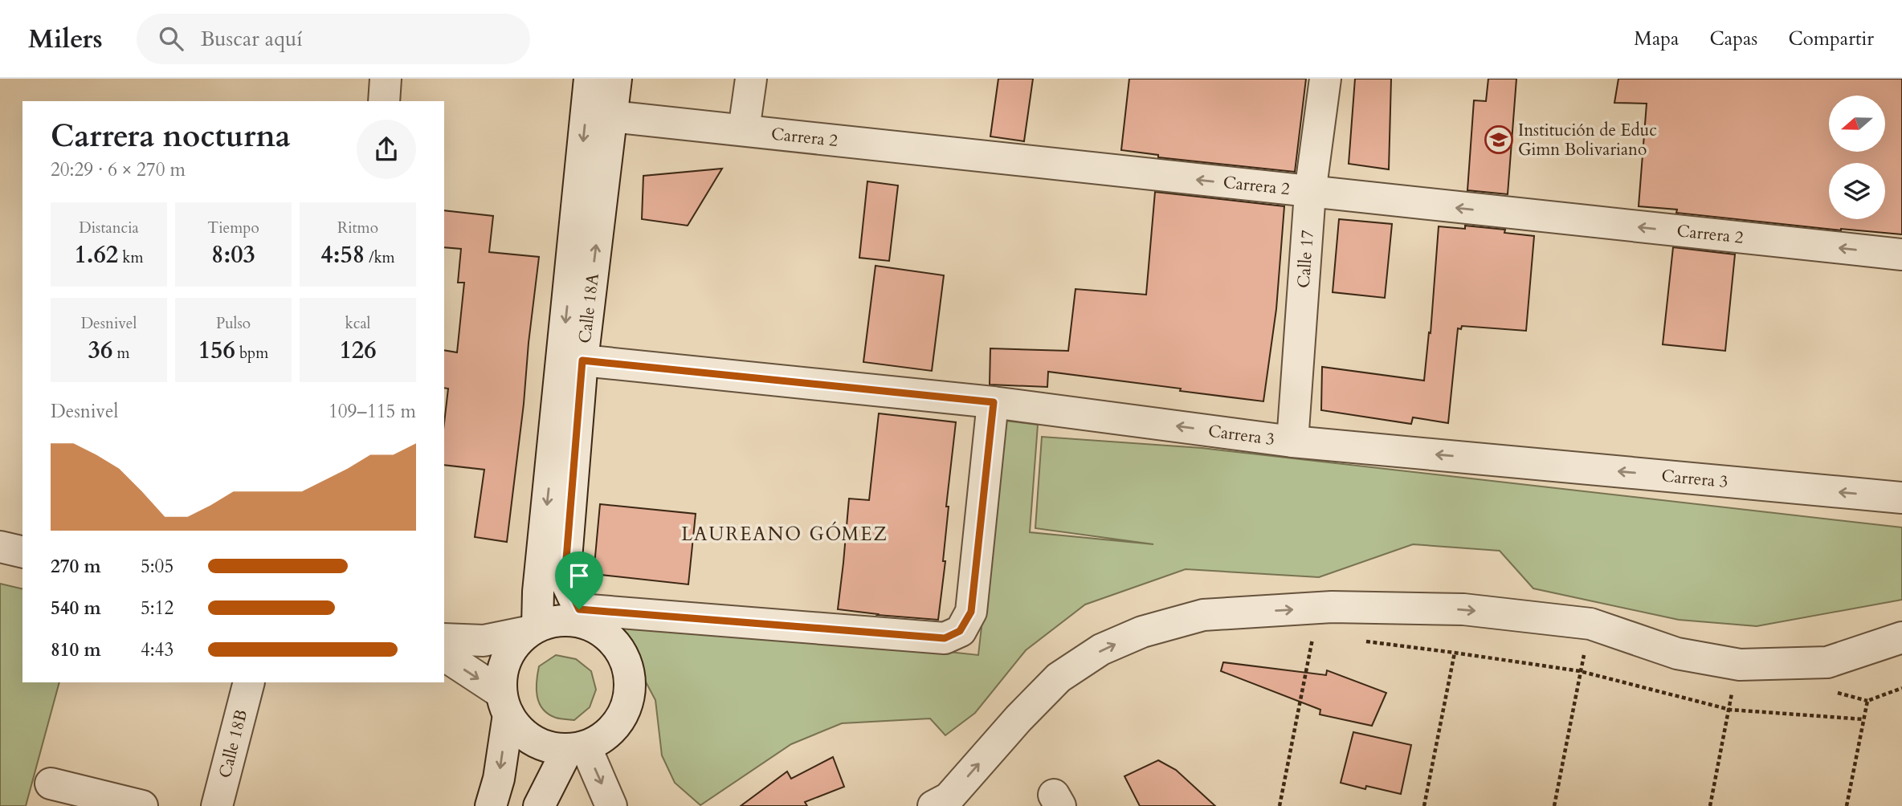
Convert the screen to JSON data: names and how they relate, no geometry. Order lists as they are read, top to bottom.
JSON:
{
  "streets": {
    "street": [
      "Carrera 2",
      "Calle 17",
      "Calle 18A",
      "Carrera 3",
      "Calle 18B"
    ]
  },
  "crossings": [
    ["Carrera 2", "Calle 17"],
    ["Carrera 2", "Calle 18A"],
    ["Calle 17", "Carrera 3"],
    ["Calle 18A", "Carrera 3"]
  ],
  "one_way": ["Carrera 2"],
  "districts": ["LAUREANO GÓMEZ"],
  "places": {
    "school or university": ["Institución de Educ Gimn Bolivariano"]
  },
  "north": "left",
  "page": {
    "header": "Milers",
    "search": "Buscar aquí",
    "nav": ["Mapa", "Capas", "Compartir"],
    "heading": ["Carrera nocturna", "20:29 · 6 × 270 m"],
    "stats": [
      ["Distancia", "1.62 km"],
      ["Tiempo", "8:03"],
      ["Ritmo", "4:58 /km"],
      ["Desnivel", "36 m"],
      ["Pulso", "156 bpm"],
      ["kcal", "126"]
    ],
    "chart": ["Desnivel", "109–115 m"],
    "list": [
      {
        "name": "270 m",
        "note": "5:05"
      },
      {
        "name": "540 m",
        "note": "5:12"
      },
      {
        "name": "810 m",
        "note": "4:43"
      }
    ]
  }
}
